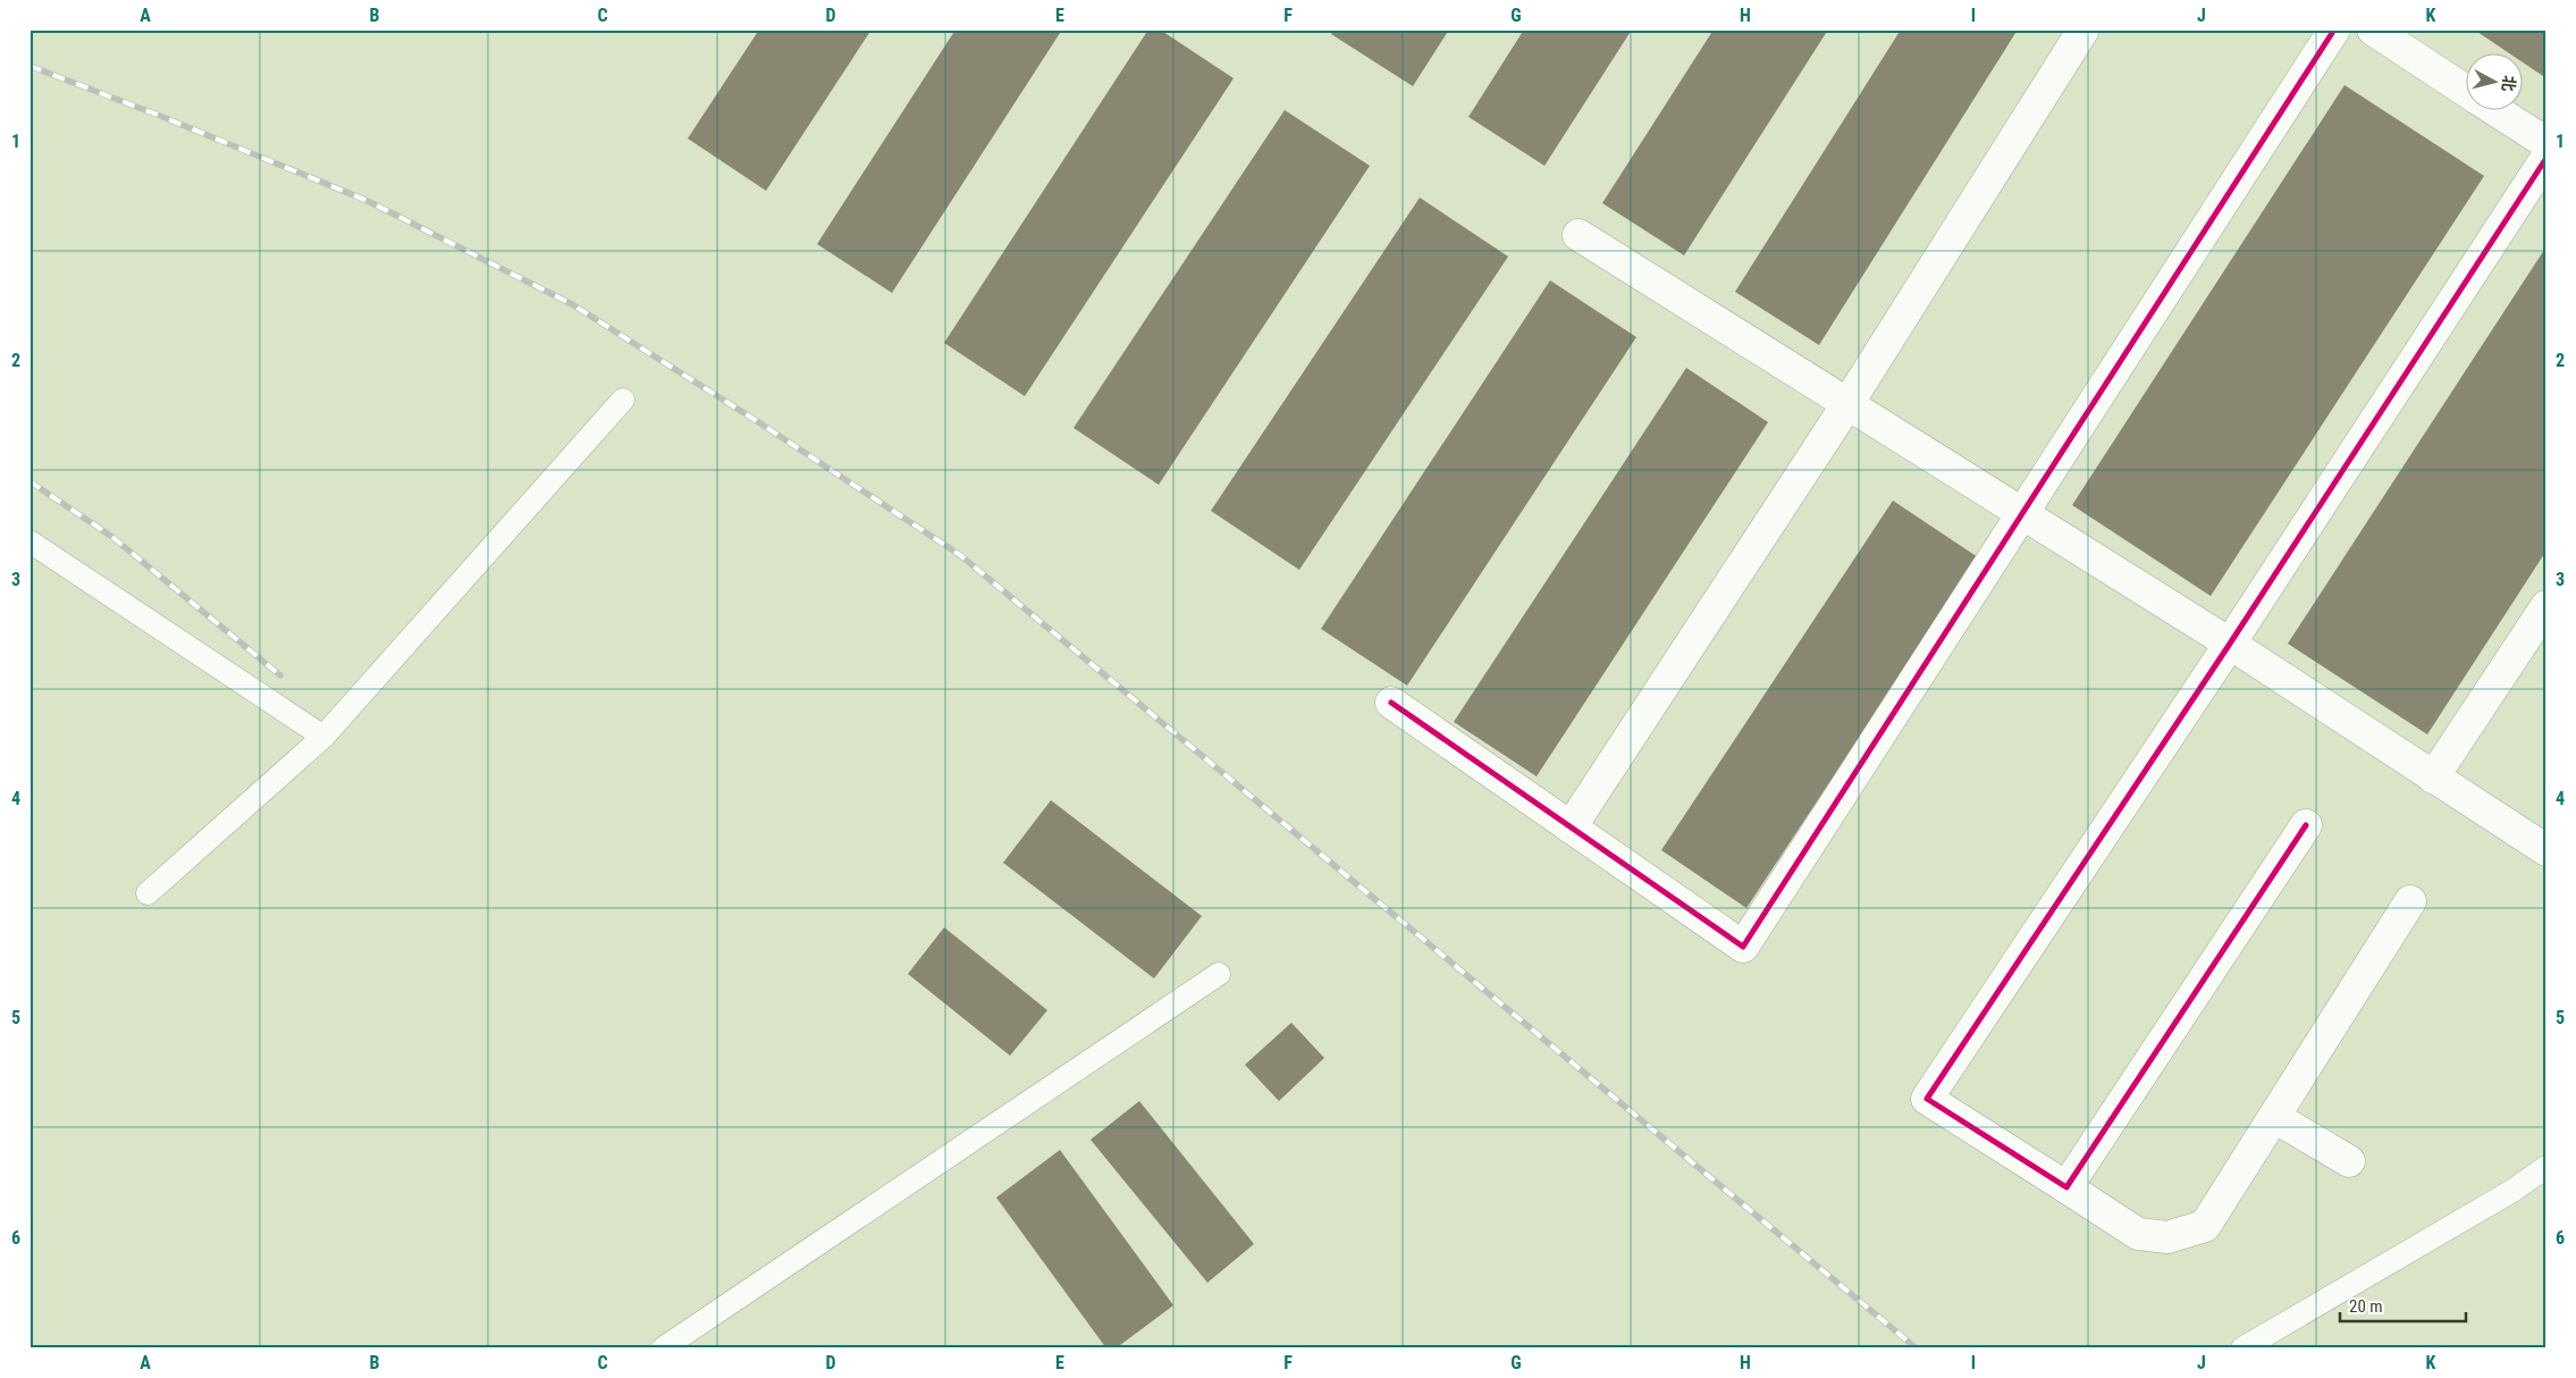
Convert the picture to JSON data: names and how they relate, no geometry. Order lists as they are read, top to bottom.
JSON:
{
  "scale_bar": "20 m",
  "north": "right",
  "grid": {
    "columns": [
      "A",
      "B",
      "C",
      "D",
      "E",
      "F",
      "G",
      "H",
      "I",
      "J",
      "K"
    ],
    "rows": [
      "1",
      "2",
      "3",
      "4",
      "5",
      "6"
    ]
  }
}
